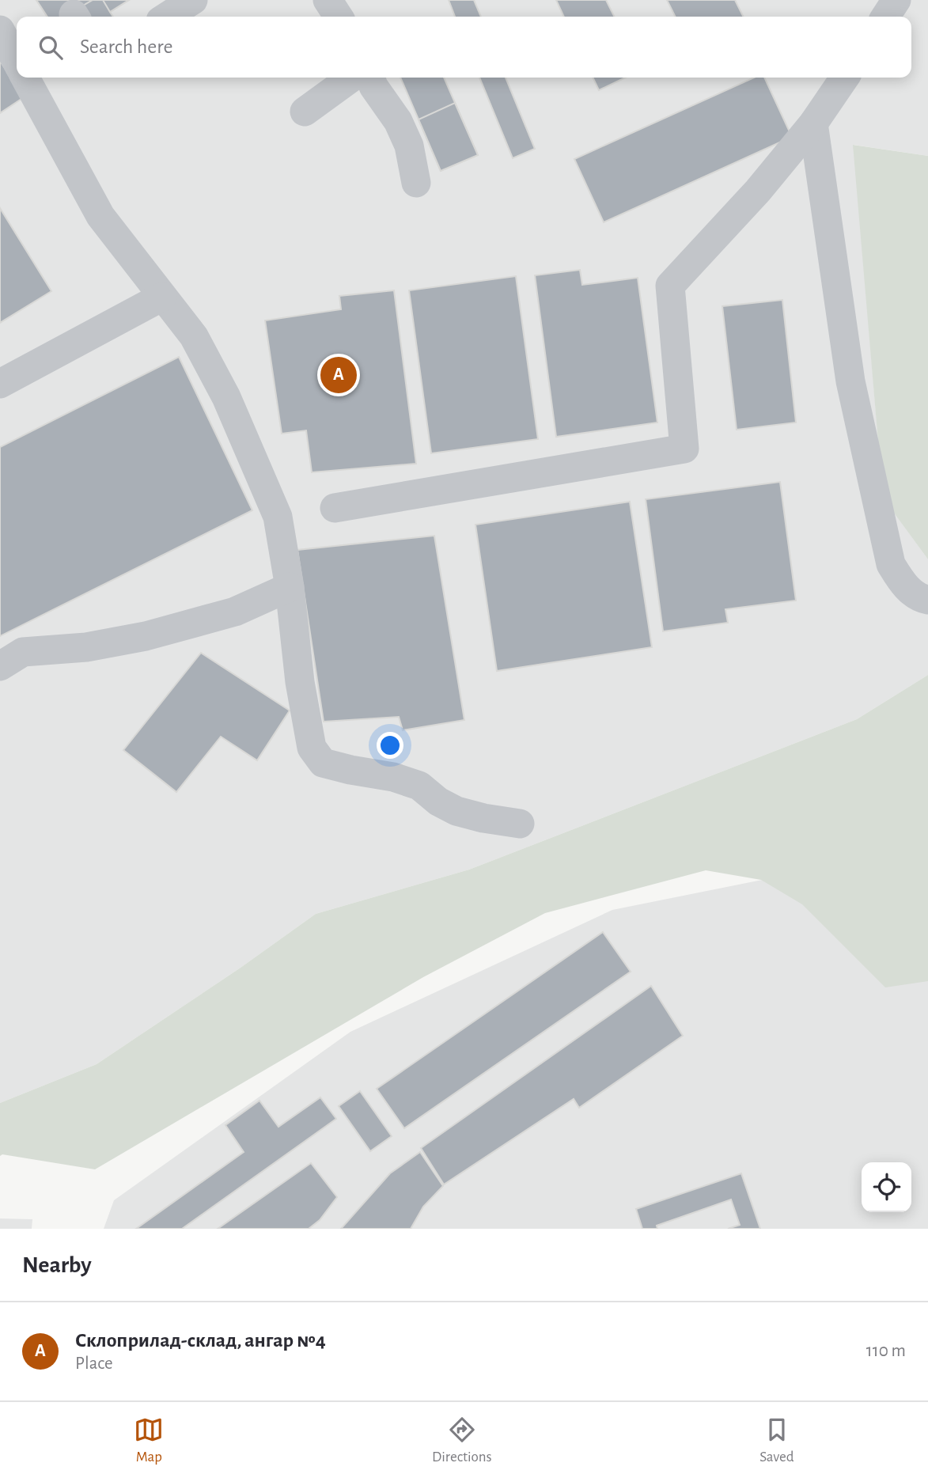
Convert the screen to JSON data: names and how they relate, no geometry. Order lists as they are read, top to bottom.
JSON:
{
  "page": {
    "search": "Search here",
    "pins": "A",
    "heading": "Nearby",
    "list": [
      {
        "mark": "A",
        "name": "Склоприлад-склад, ангар №4",
        "note": "Place",
        "value": "110 m"
      }
    ],
    "nav": ["Map", "Directions", "Saved"]
  }
}
